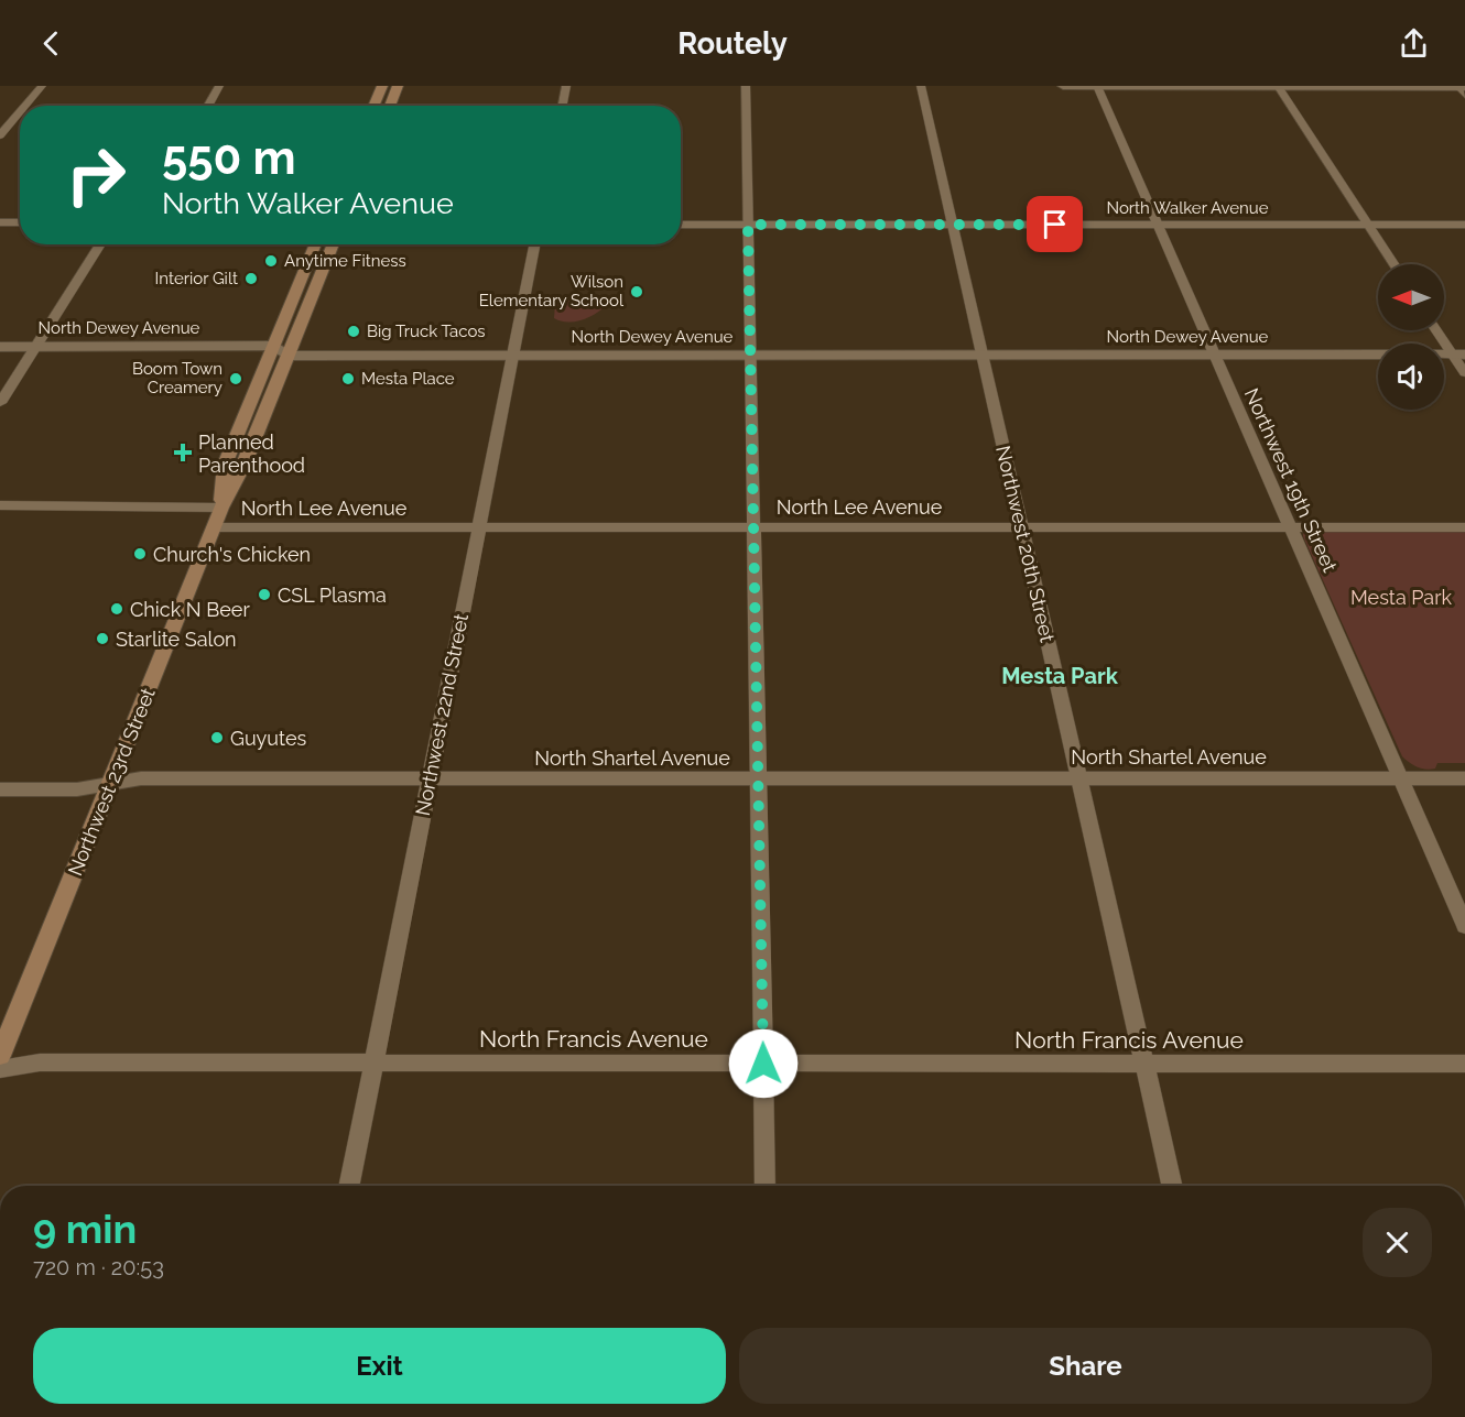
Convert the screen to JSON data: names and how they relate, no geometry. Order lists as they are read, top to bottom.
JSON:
{
  "streets": {
    "main road": ["Northwest 23rd Street"],
    "street": [
      "North Walker Avenue",
      "North Dewey Avenue",
      "Northwest 19th Street",
      "North Lee Avenue",
      "Northwest 20th Street",
      "Northwest 22nd Street",
      "North Shartel Avenue",
      "North Francis Avenue"
    ]
  },
  "crossings": [
    ["North Walker Avenue", "Northwest 19th Street"],
    ["North Walker Avenue", "Northwest 20th Street"],
    ["North Dewey Avenue", "Northwest 19th Street"],
    ["North Dewey Avenue", "Northwest 20th Street"],
    ["North Dewey Avenue", "Northwest 22nd Street"],
    ["North Dewey Avenue", "Northwest 23rd Street"],
    ["Northwest 19th Street", "North Lee Avenue"],
    ["Northwest 19th Street", "North Shartel Avenue"],
    ["North Lee Avenue", "Northwest 20th Street"],
    ["North Lee Avenue", "Northwest 22nd Street"],
    ["North Lee Avenue", "Northwest 23rd Street"],
    ["Northwest 20th Street", "North Shartel Avenue"],
    ["Northwest 20th Street", "North Francis Avenue"],
    ["Northwest 22nd Street", "North Shartel Avenue"],
    ["Northwest 22nd Street", "North Francis Avenue"],
    ["North Shartel Avenue", "Northwest 23rd Street"]
  ],
  "districts": ["Mesta Park"],
  "parks": ["Mesta Park"],
  "places": {
    "other": [
      "Anytime Fitness",
      "Interior Gilt",
      "Wilson Elementary School",
      "Big Truck Tacos",
      "Boom Town Creamery",
      "Mesta Place",
      "Church's Chicken",
      "CSL Plasma",
      "Chick N Beer",
      "Starlite Salon",
      "Guyutes"
    ],
    "health": ["Planned Parenthood"]
  },
  "north": "left",
  "page": {
    "header": "Routely",
    "turn": ["550 m", "North Walker Avenue"],
    "heading": ["9 min", "720 m · 20:53"],
    "buttons": ["Exit", "Share"]
  }
}
